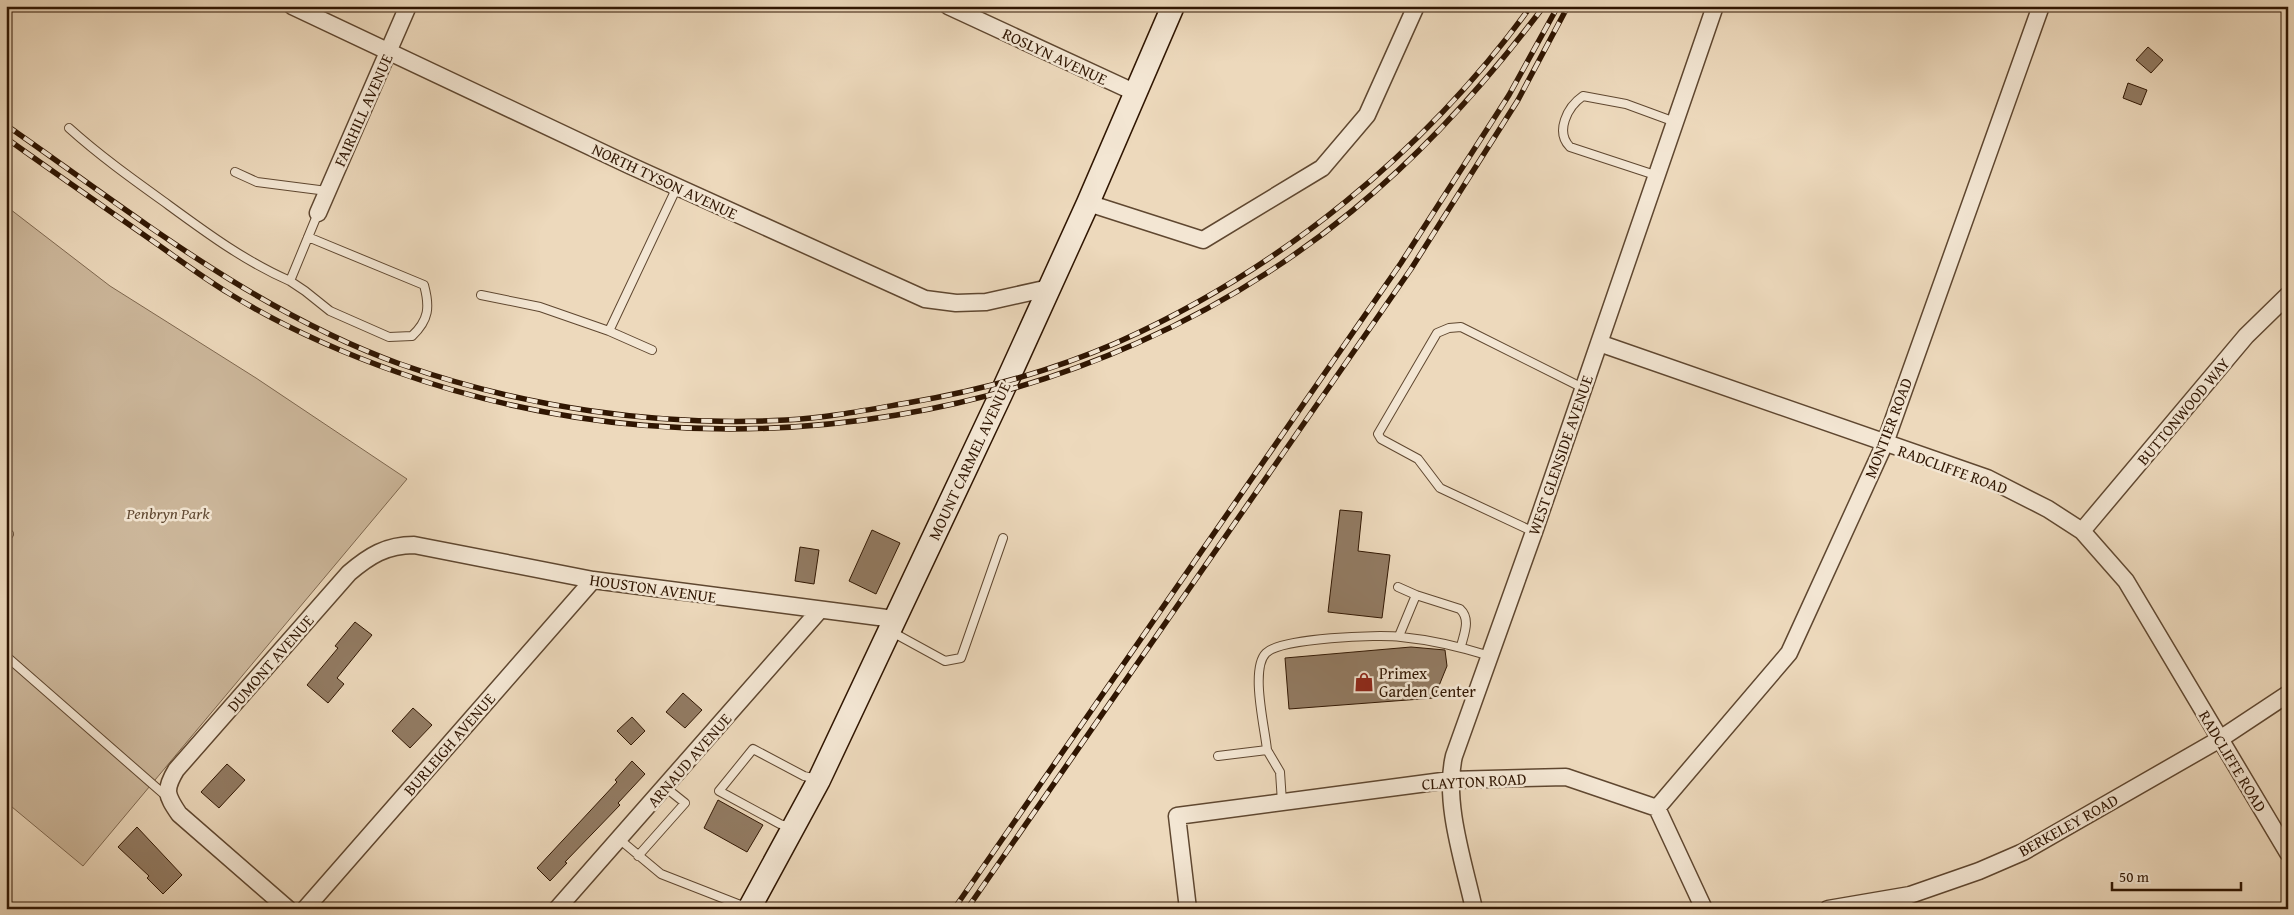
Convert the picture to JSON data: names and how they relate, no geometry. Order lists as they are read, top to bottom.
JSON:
{
  "streets": {
    "street": [
      "ROSLYN AVENUE",
      "FAIRHILL AVENUE",
      "NORTH TYSON AVENUE",
      "BUTTONWOOD WAY",
      "MONTIER ROAD",
      "WEST GLENSIDE AVENUE",
      "MOUNT CARMEL AVENUE",
      "RADCLIFFE ROAD",
      "HOUSTON AVENUE",
      "DUMONT AVENUE",
      "BURLEIGH AVENUE",
      "ARNAUD AVENUE",
      "CLAYTON ROAD",
      "BERKELEY ROAD"
    ]
  },
  "crossings": [
    ["ROSLYN AVENUE", "MOUNT CARMEL AVENUE"],
    ["FAIRHILL AVENUE", "NORTH TYSON AVENUE"],
    ["NORTH TYSON AVENUE", "MOUNT CARMEL AVENUE"],
    ["BUTTONWOOD WAY", "RADCLIFFE ROAD"],
    ["MONTIER ROAD", "RADCLIFFE ROAD"],
    ["MONTIER ROAD", "CLAYTON ROAD"],
    ["WEST GLENSIDE AVENUE", "RADCLIFFE ROAD"],
    ["WEST GLENSIDE AVENUE", "CLAYTON ROAD"],
    ["MOUNT CARMEL AVENUE", "HOUSTON AVENUE"],
    ["RADCLIFFE ROAD", "BERKELEY ROAD"],
    ["HOUSTON AVENUE", "DUMONT AVENUE"],
    ["HOUSTON AVENUE", "BURLEIGH AVENUE"],
    ["HOUSTON AVENUE", "ARNAUD AVENUE"]
  ],
  "parks": ["Penbryn Park"],
  "places": {
    "shop": ["Primex Garden Center"]
  },
  "scale_bar": "50 m"
}
